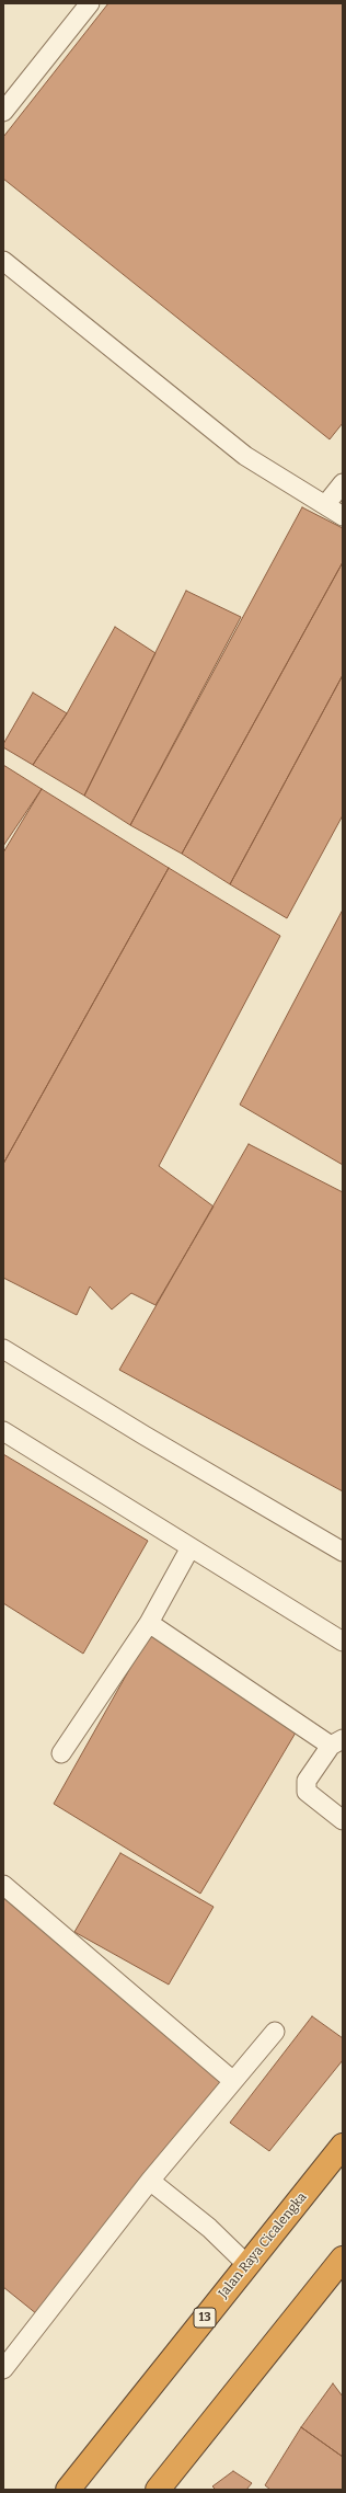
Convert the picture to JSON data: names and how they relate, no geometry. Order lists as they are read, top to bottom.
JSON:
{
  "streets": {
    "highway": ["Jalan Raya Cicalengka", "13"]
  }
}
